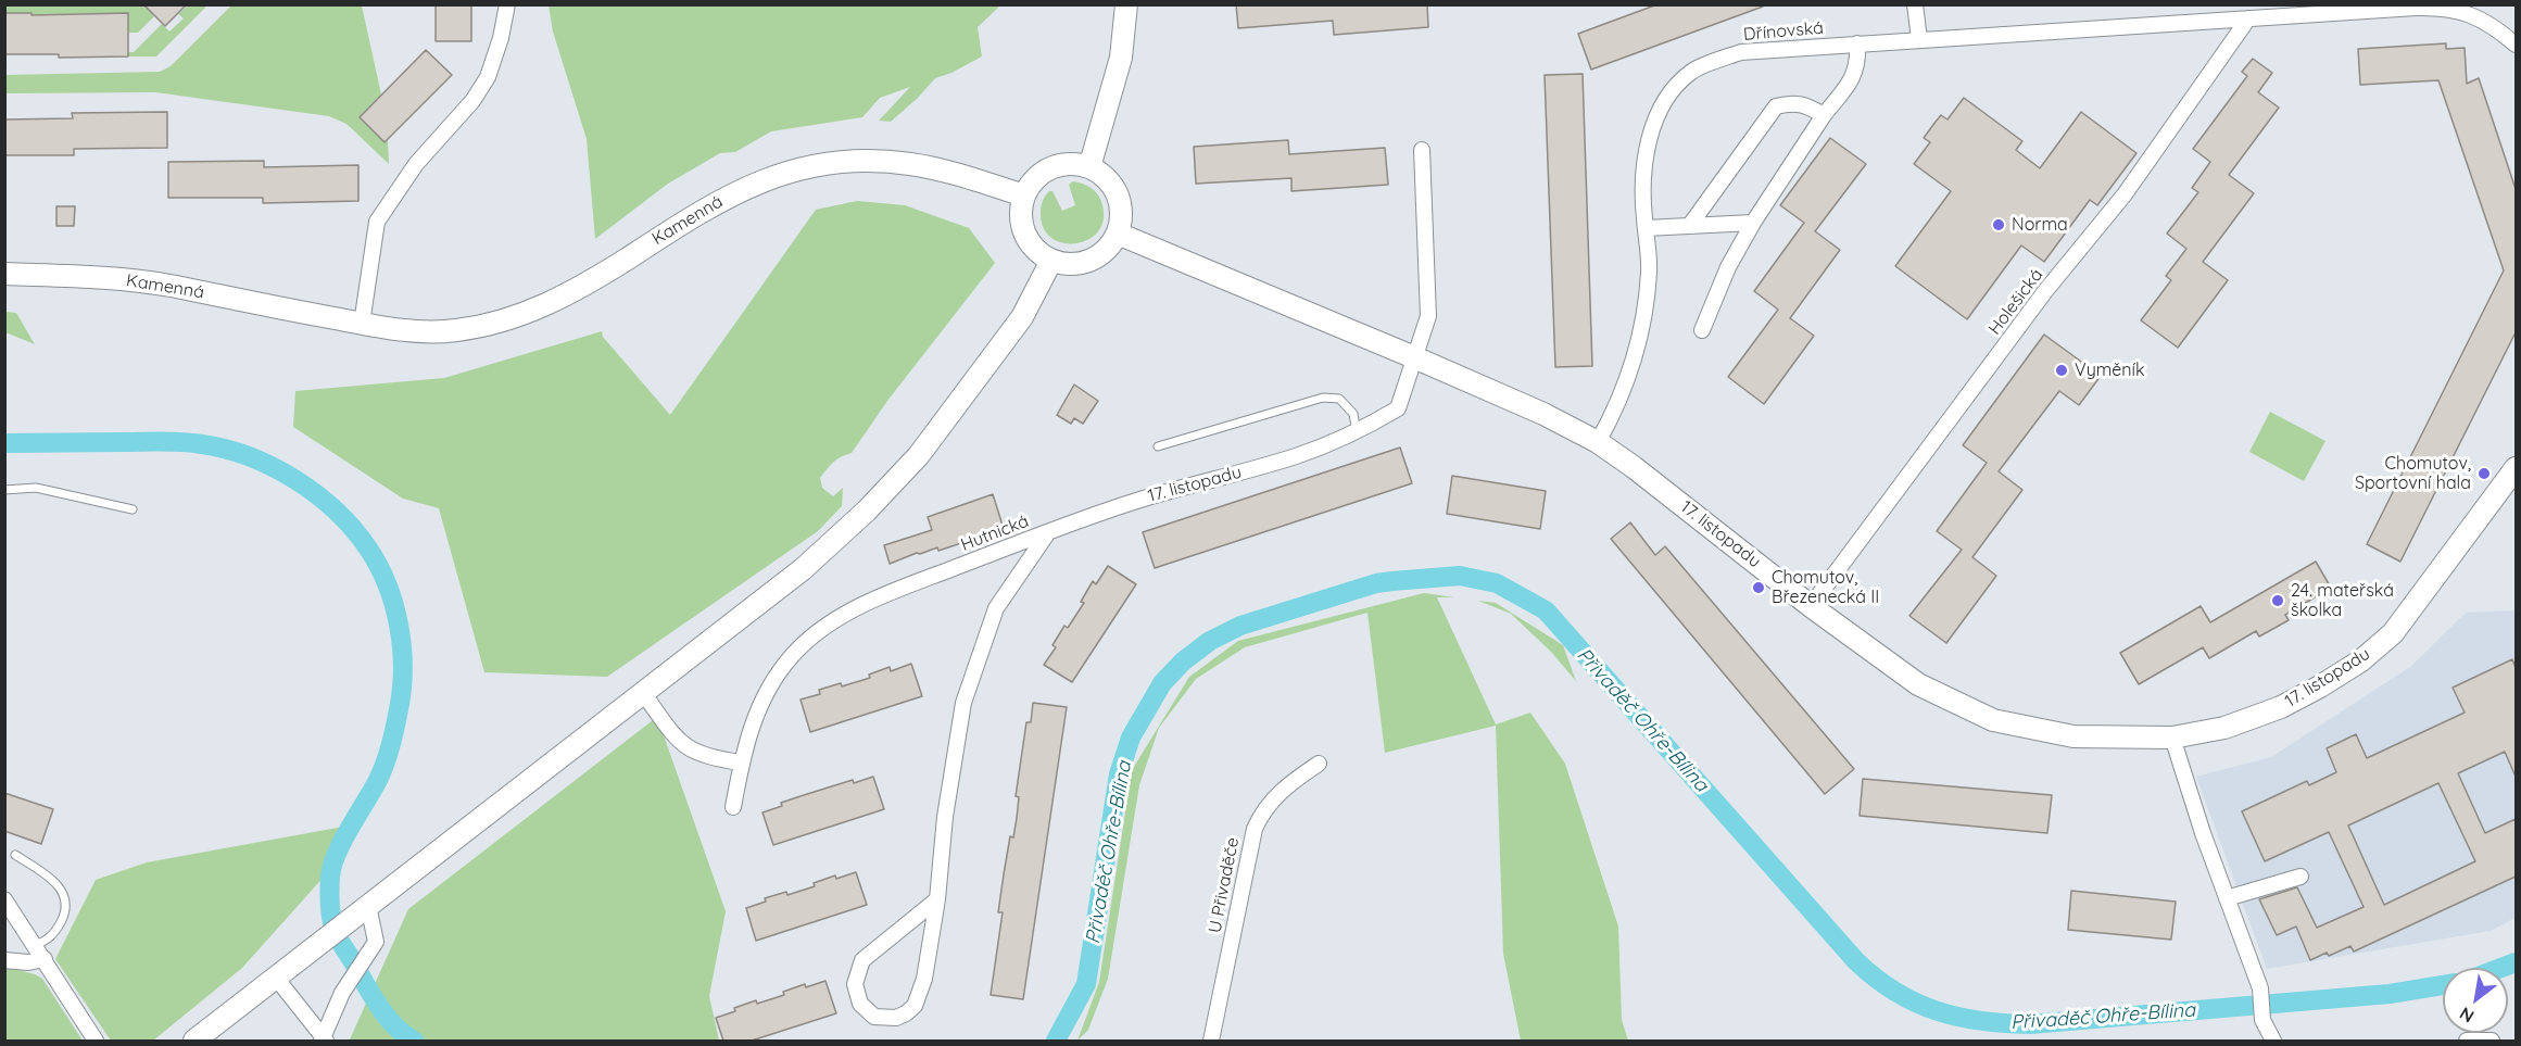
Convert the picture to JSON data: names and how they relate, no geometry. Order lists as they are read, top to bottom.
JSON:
{
  "streets": {
    "street": [
      "Dřínovská",
      "Kamenná",
      "Holešická",
      "17. listopadu",
      "Hutnická",
      "U Přivaděče"
    ]
  },
  "crossings": [
    ["Dřínovská", "Holešická"],
    ["Dřínovská", "17. listopadu"],
    ["Kamenná", "17. listopadu"],
    ["Holešická", "17. listopadu"],
    ["17. listopadu", "Hutnická"]
  ],
  "water": ["Přivaděč Ohře-Bílina"],
  "places": [
    "Norma",
    "Vyměník",
    "Chomutov, Sportovní hala",
    "Chomutov, Březenecká II",
    "24. mateřská školka"
  ],
  "north": "bottom left"
}
